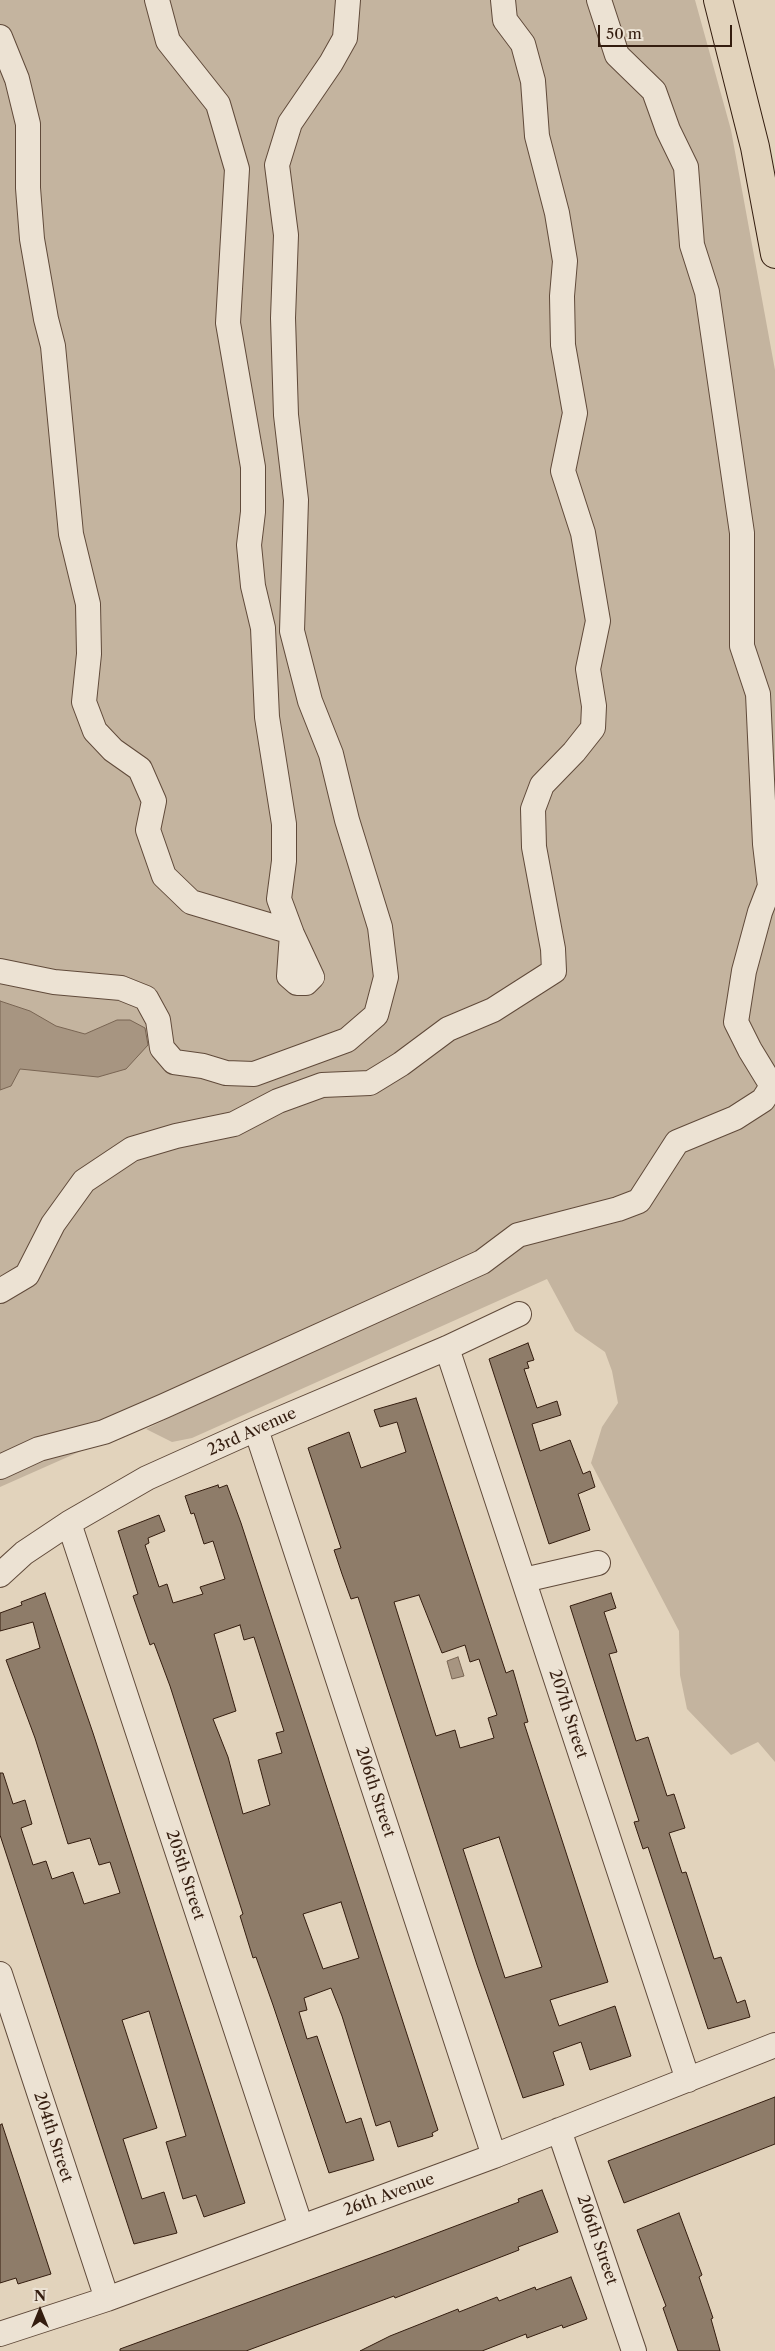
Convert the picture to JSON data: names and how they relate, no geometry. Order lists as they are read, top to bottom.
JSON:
{
  "streets": {
    "street": [
      "23rd Avenue",
      "207th Street",
      "206th Street",
      "205th Street",
      "204th Street",
      "26th Avenue"
    ]
  },
  "crossings": [
    ["23rd Avenue", "207th Street"],
    ["23rd Avenue", "206th Street"],
    ["23rd Avenue", "205th Street"],
    ["207th Street", "26th Avenue"],
    ["206th Street", "26th Avenue"],
    ["205th Street", "26th Avenue"],
    ["204th Street", "26th Avenue"]
  ],
  "scale_bar": "50 m",
  "north": "top"
}
